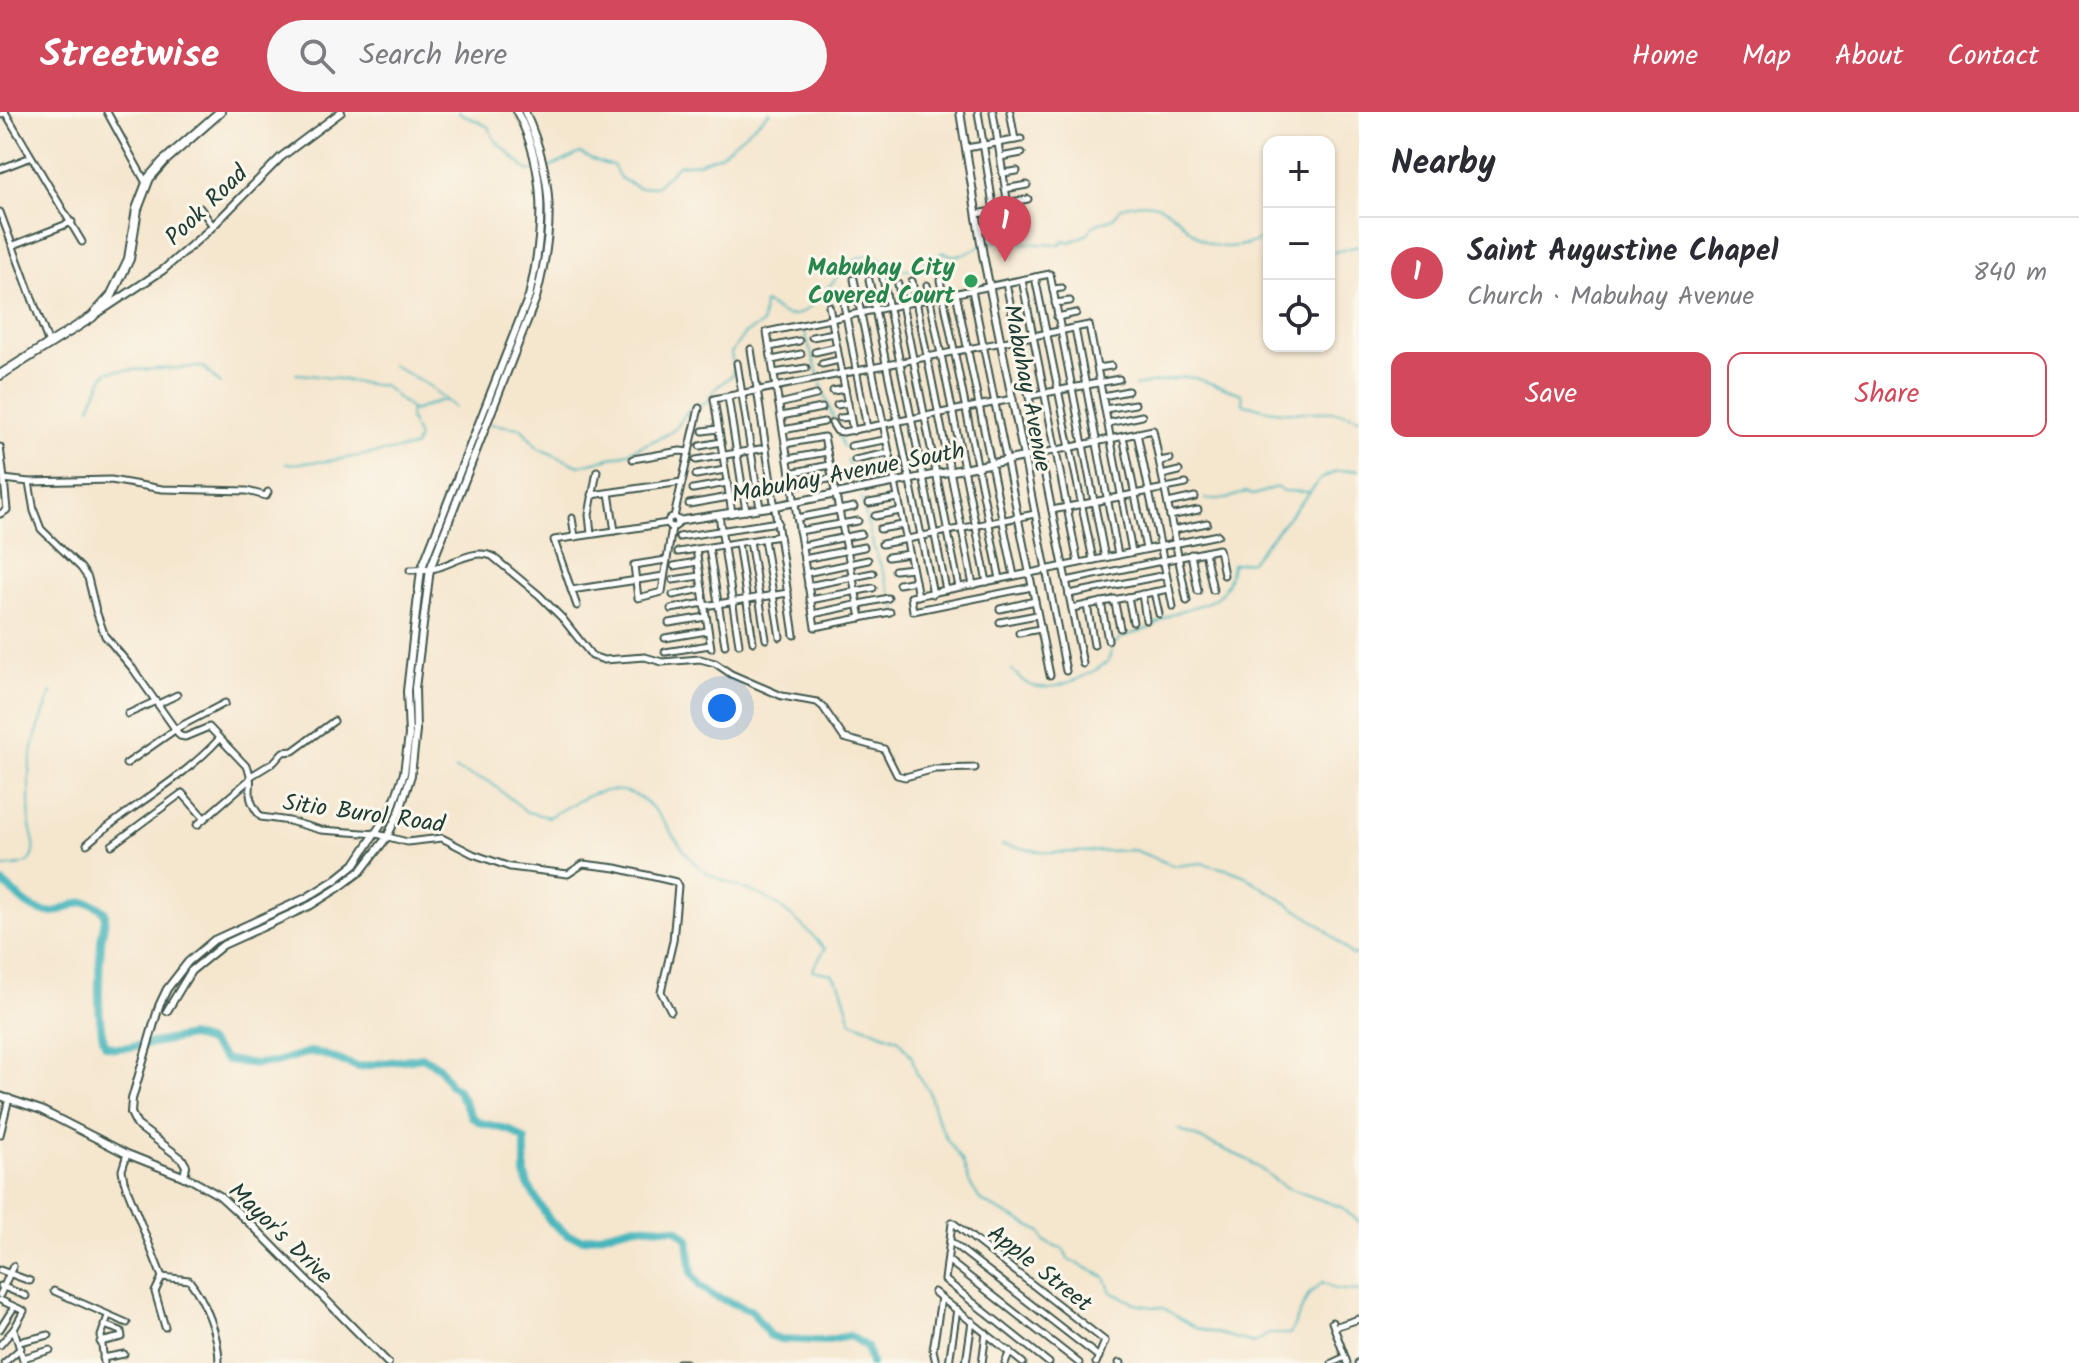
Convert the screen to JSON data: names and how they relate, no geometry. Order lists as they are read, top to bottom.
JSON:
{
  "streets": {
    "street": [
      "Pook Road",
      "Mabuhay Avenue",
      "Mabuhay Avenue South",
      "Sitio Burol Road",
      "Mayor's Drive",
      "Apple Street"
    ]
  },
  "crossings": [
    ["Mabuhay Avenue", "Mabuhay Avenue South"]
  ],
  "places": ["Mabuhay City Covered Court"],
  "page": {
    "header": "Streetwise",
    "search": "Search here",
    "nav": [
      "Home",
      "Map",
      "About",
      "Contact"
    ],
    "heading": "Nearby",
    "map_buttons": ["+", "−"],
    "pins": "1",
    "list": [
      {
        "mark": "1",
        "name": "Saint Augustine Chapel",
        "note": "Church · Mabuhay Avenue",
        "value": "840 m"
      }
    ],
    "buttons": ["Save", "Share"]
  }
}
